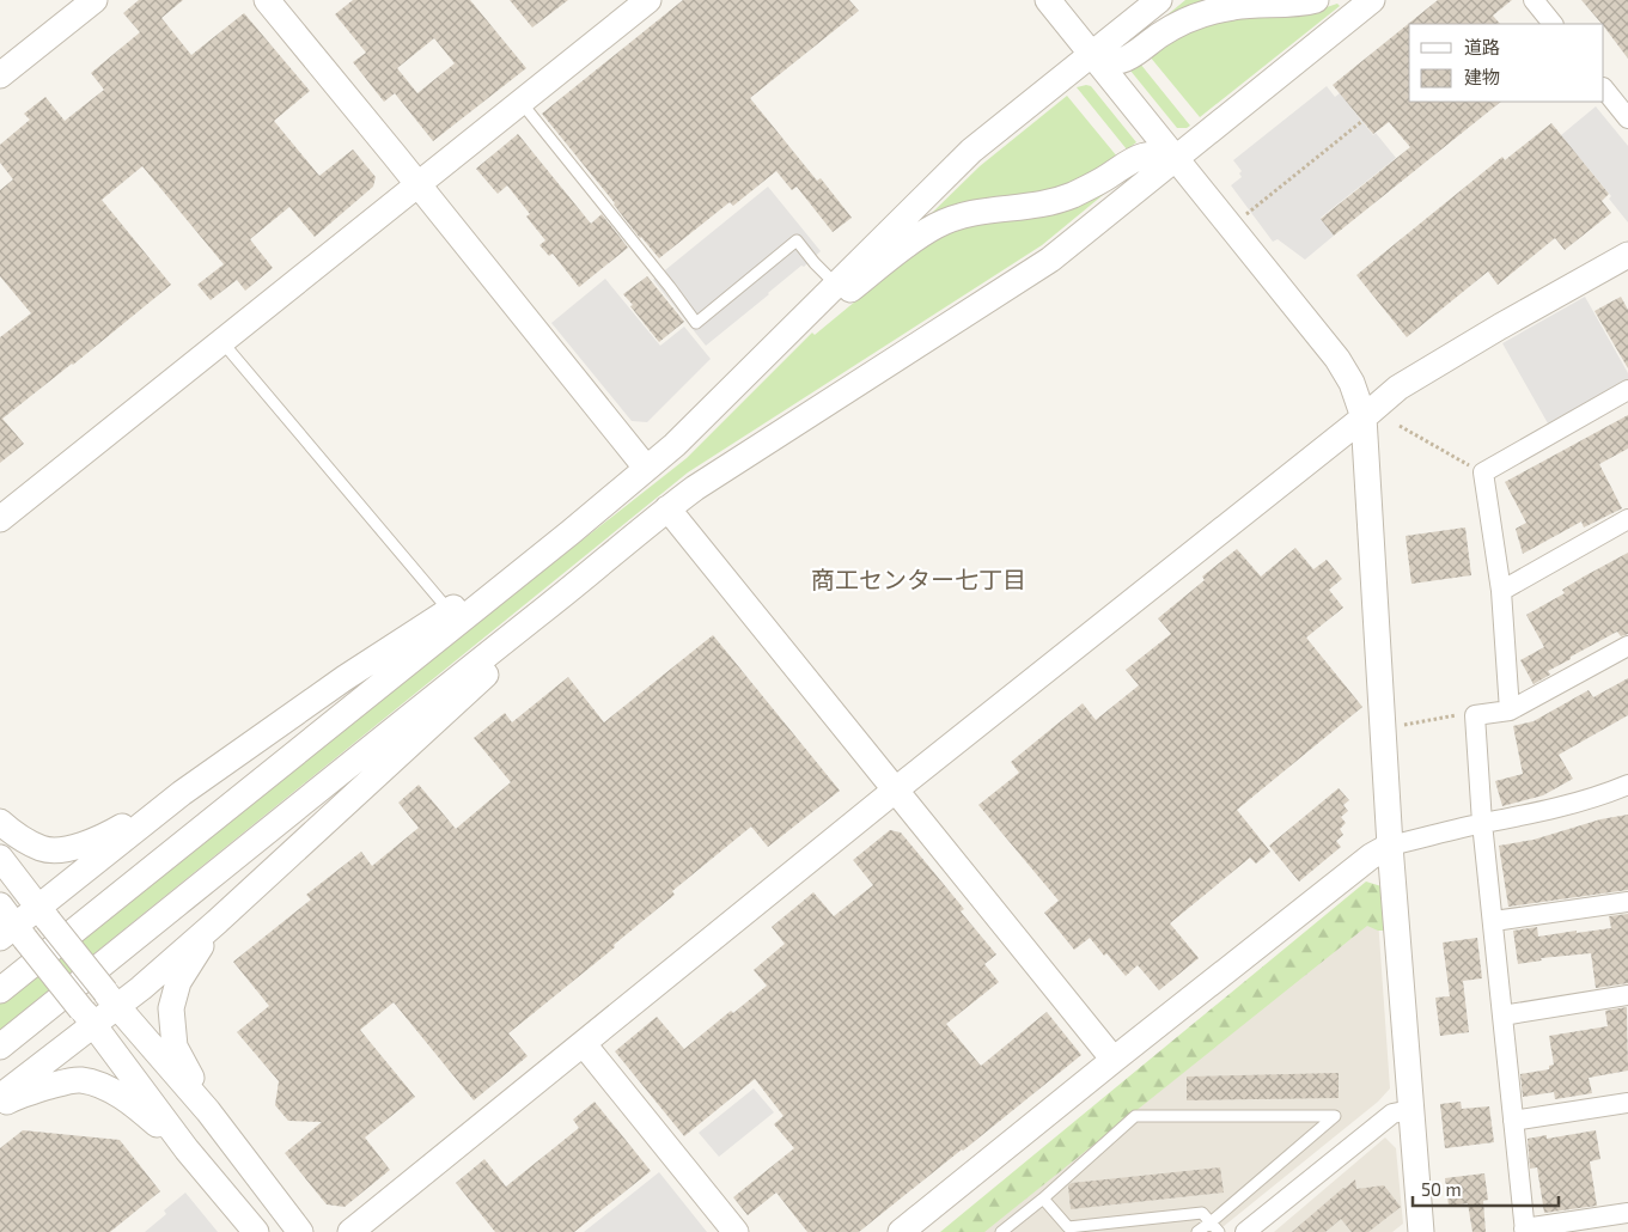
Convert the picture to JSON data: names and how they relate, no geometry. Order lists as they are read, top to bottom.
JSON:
{
  "districts": ["商工センター七丁目"],
  "legend": ["道路", "建物"],
  "scale_bar": "50 m"
}
